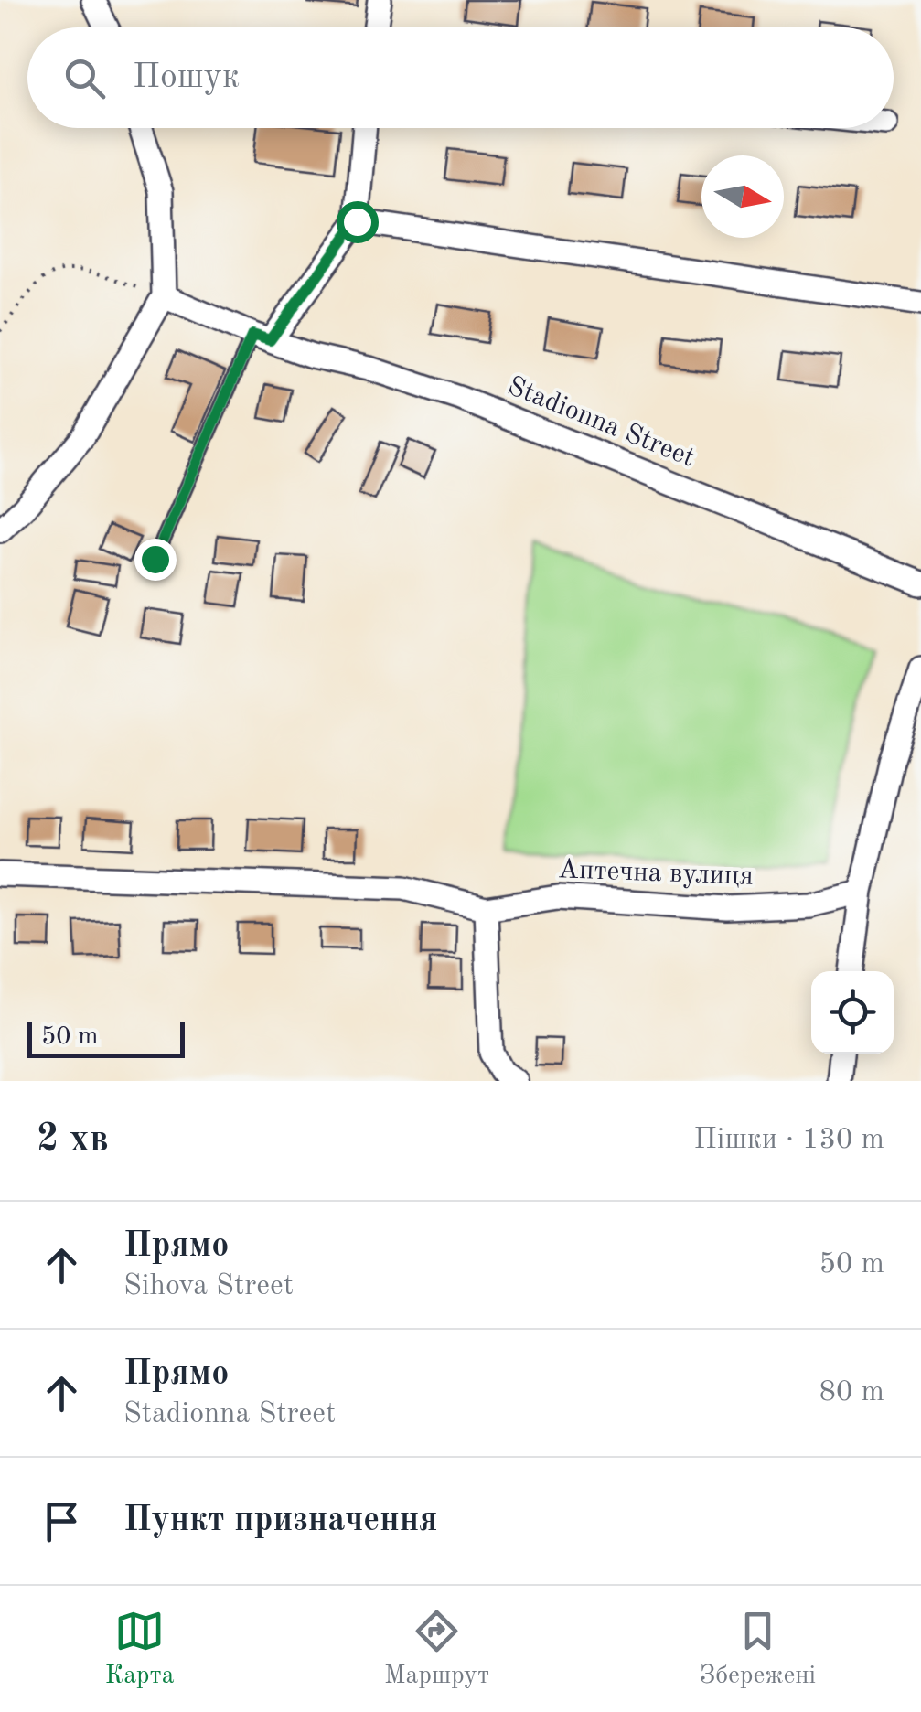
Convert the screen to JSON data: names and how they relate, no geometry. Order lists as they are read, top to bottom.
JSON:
{
  "streets": {
    "street": ["Stadionna Street", "Аптечна вулиця"]
  },
  "scale_bar": "50 m",
  "north": "right",
  "page": {
    "search": "Пошук",
    "scale": "50 m",
    "heading": ["2 хв", "Пішки · 130 m"],
    "list": [
      ["Прямо", "Sihova Street", "50 m"],
      ["Прямо", "Stadionna Street", "80 m"],
      "Пункт призначення"
    ],
    "nav": ["Карта", "Маршрут", "Збережені"]
  }
}
